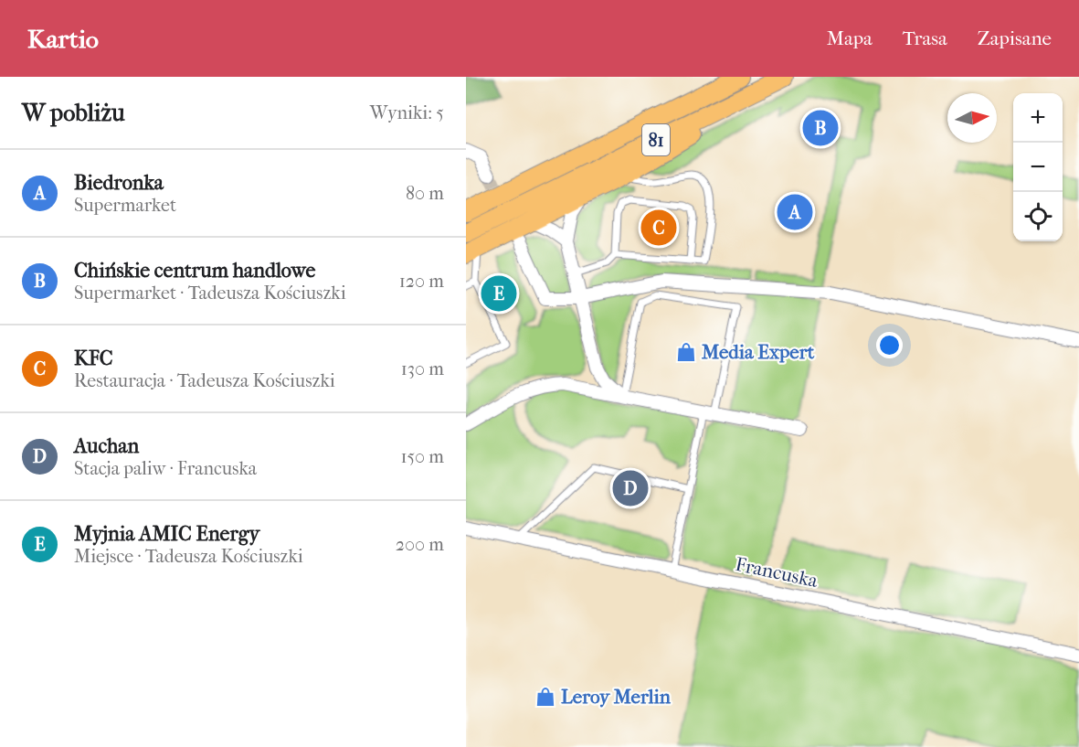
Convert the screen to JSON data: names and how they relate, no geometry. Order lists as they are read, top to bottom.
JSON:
{
  "streets": {
    "main road": ["81"],
    "street": ["Francuska"]
  },
  "places": {
    "shop": ["Media Expert", "Leroy Merlin"]
  },
  "north": "right",
  "page": {
    "header": "Kartio",
    "nav": ["Mapa", "Trasa", "Zapisane"],
    "heading": ["W pobliżu", "Wyniki: 5"],
    "map_buttons": ["+", "−"],
    "pins": [
      "B",
      "A",
      "C",
      "E",
      "D"
    ],
    "list": [
      {
        "mark": "A",
        "name": "Biedronka",
        "note": "Supermarket",
        "value": "80 m"
      },
      {
        "mark": "B",
        "name": "Chińskie centrum handlowe",
        "note": "Supermarket · Tadeusza Kościuszki",
        "value": "120 m"
      },
      {
        "mark": "C",
        "name": "KFC",
        "note": "Restauracja · Tadeusza Kościuszki",
        "value": "130 m"
      },
      {
        "mark": "D",
        "name": "Auchan",
        "note": "Stacja paliw · Francuska",
        "value": "150 m"
      },
      {
        "mark": "E",
        "name": "Myjnia AMIC Energy",
        "note": "Miejsce · Tadeusza Kościuszki",
        "value": "200 m"
      }
    ]
  }
}
